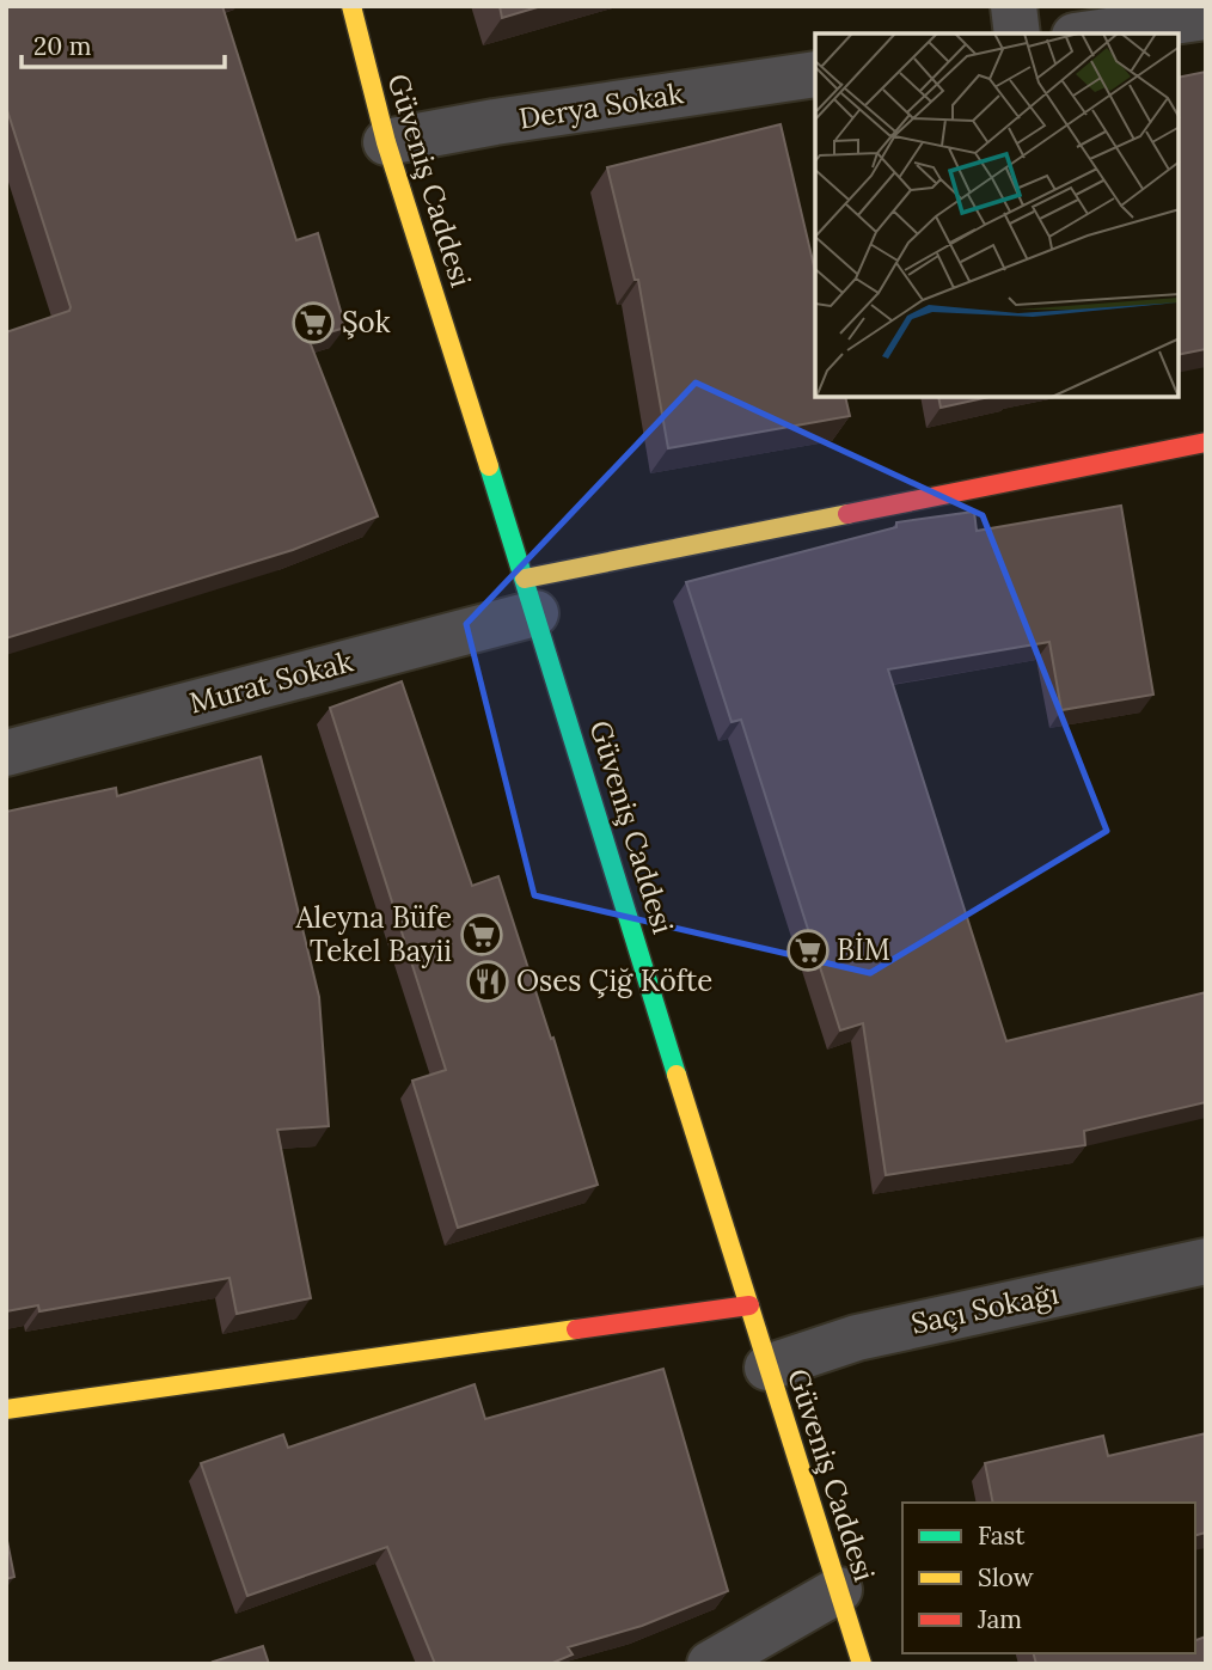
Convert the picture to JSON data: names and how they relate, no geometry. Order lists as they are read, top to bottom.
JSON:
{
  "streets": {
    "street": [
      "Derya Sokak",
      "Güveniş Caddesi",
      "Murat Sokak",
      "Saçı Sokağı"
    ]
  },
  "crossings": [
    ["Derya Sokak", "Güveniş Caddesi"],
    ["Güveniş Caddesi", "Murat Sokak"],
    ["Güveniş Caddesi", "Saçı Sokağı"]
  ],
  "places": {
    "supermarket": ["Şok", "Aleyna Büfe Tekel Bayii", "BİM"],
    "restaurant": ["Oses Çiğ Köfte"]
  },
  "legend": ["Fast", "Slow", "Jam"],
  "scale_bar": "20 m"
}
